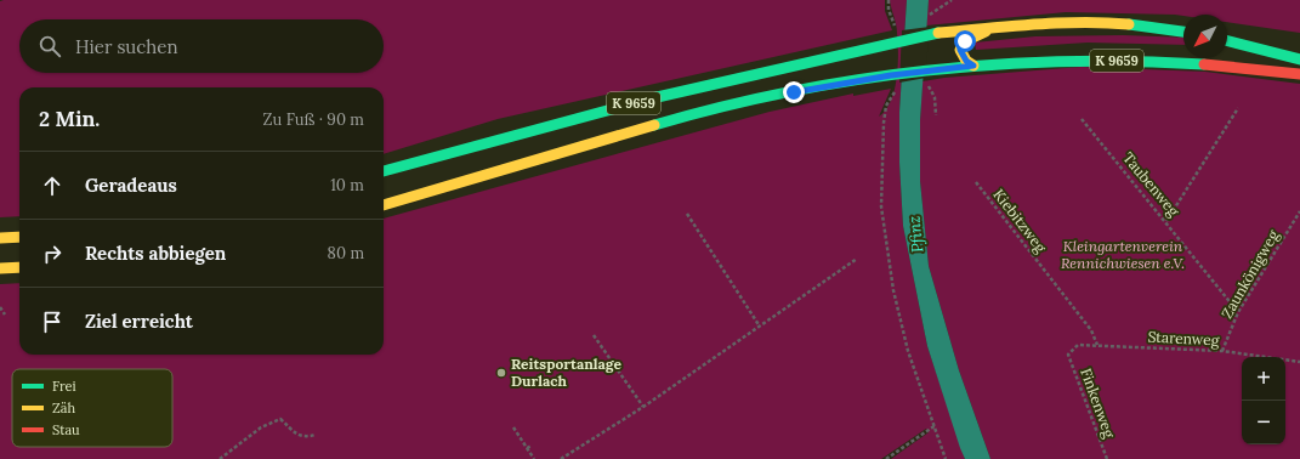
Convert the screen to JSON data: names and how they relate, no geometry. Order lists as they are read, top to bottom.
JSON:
{
  "streets": {
    "main road": ["K 9659"],
    "path": [
      "Taubenweg",
      "Kiebitzweg",
      "Zaunkönigweg",
      "Starenweg",
      "Finkenweg"
    ]
  },
  "crossings": [
    ["Taubenweg", "Zaunkönigweg"],
    ["Kiebitzweg", "Starenweg"],
    ["Zaunkönigweg", "Starenweg"],
    ["Starenweg", "Finkenweg"]
  ],
  "water": ["Pfinz"],
  "parks": ["Kleingartenverein Rennichwiesen e.V."],
  "places": ["Reitsportanlage Durlach"],
  "legend": ["Frei", "Zäh", "Stau"],
  "north": "bottom left",
  "page": {
    "search": "Hier suchen",
    "heading": ["2 Min.", "Zu Fuß · 90 m"],
    "list": [
      ["Geradeaus", "10 m"],
      ["Rechts abbiegen", "80 m"],
      "Ziel erreicht"
    ],
    "map_buttons": ["+", "−"]
  }
}
